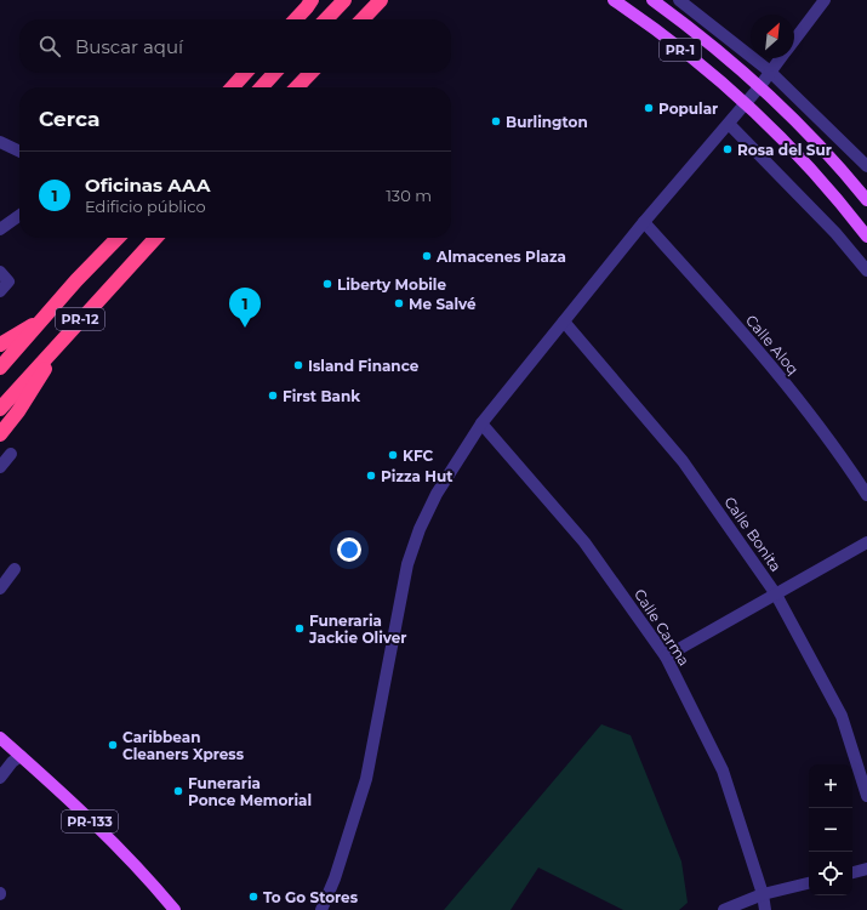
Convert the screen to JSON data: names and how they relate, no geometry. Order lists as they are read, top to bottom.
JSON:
{
  "streets": {
    "highway": ["PR-12"],
    "main road": ["PR-1", "PR-133"],
    "street": ["Calle Aloq", "Calle Bonita", "Calle Carma"]
  },
  "places": [
    "Popular",
    "Burlington",
    "Rosa del Sur",
    "Almacenes Plaza",
    "Liberty Mobile",
    "Me Salvé",
    "Island Finance",
    "First Bank",
    "KFC",
    "Pizza Hut",
    "Funeraria Jackie Oliver",
    "Caribbean Cleaners Xpress",
    "Funeraria Ponce Memorial",
    "To Go Stores"
  ],
  "north": "top right",
  "page": {
    "search": "Buscar aquí",
    "heading": "Cerca",
    "list": [
      {
        "mark": "1",
        "name": "Oficinas AAA",
        "note": "Edificio público",
        "value": "130 m"
      }
    ],
    "pins": "1",
    "map_buttons": ["+", "−"]
  }
}
